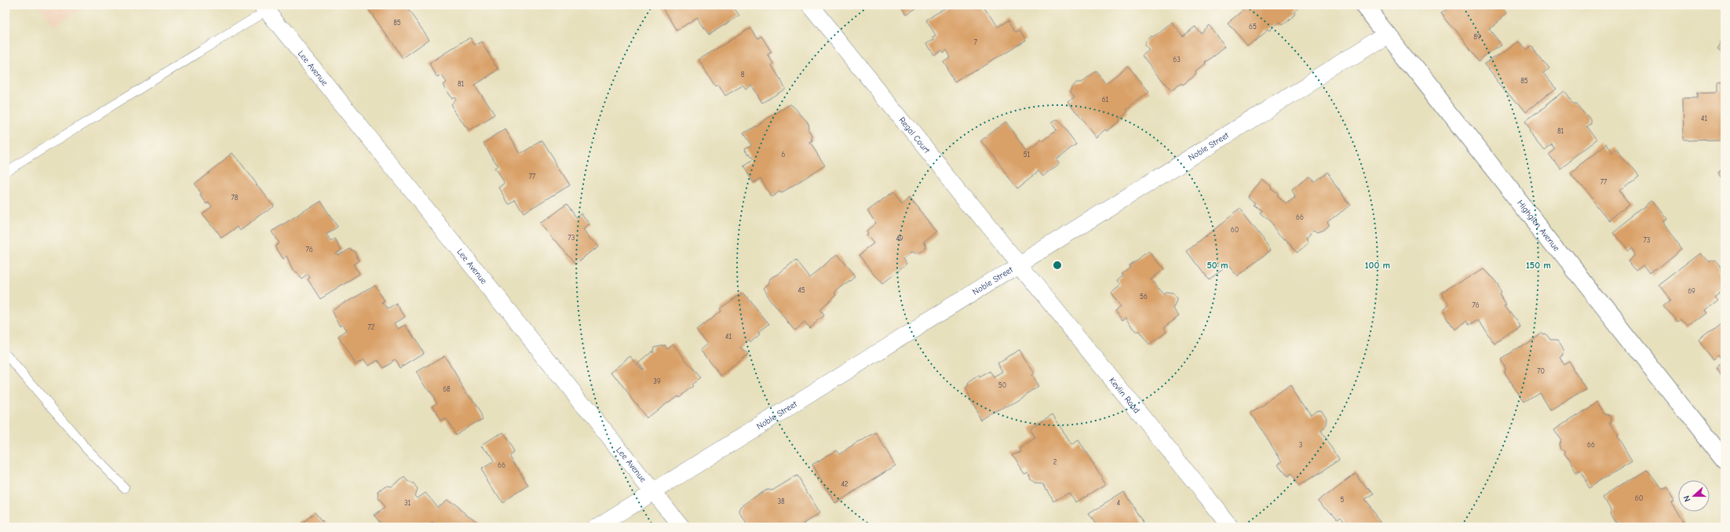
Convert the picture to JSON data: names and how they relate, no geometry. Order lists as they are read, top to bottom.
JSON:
{
  "streets": {
    "street": [
      "Lee Avenue",
      "Regal Court",
      "Noble Street",
      "Highglen Avenue",
      "Kevlin Road"
    ]
  },
  "crossings": [
    ["Lee Avenue", "Noble Street"],
    ["Regal Court", "Noble Street"],
    ["Regal Court", "Kevlin Road"],
    ["Noble Street", "Highglen Avenue"],
    ["Noble Street", "Kevlin Road"]
  ],
  "house_numbers": [
    "85",
    "65",
    "89",
    "7",
    "63",
    "8",
    "85",
    "81",
    "61",
    "41",
    "81",
    "6",
    "51",
    "77",
    "77",
    "78",
    "66",
    "60",
    "73",
    "49",
    "73",
    "76",
    "45",
    "69",
    "56",
    "76",
    "72",
    "41",
    "70",
    "39",
    "50",
    "68",
    "3",
    "66",
    "2",
    "66",
    "42",
    "60",
    "5",
    "38",
    "31",
    "4"
  ],
  "north": "left",
  "rings": ["50 m", "100 m", "150 m"]
}
